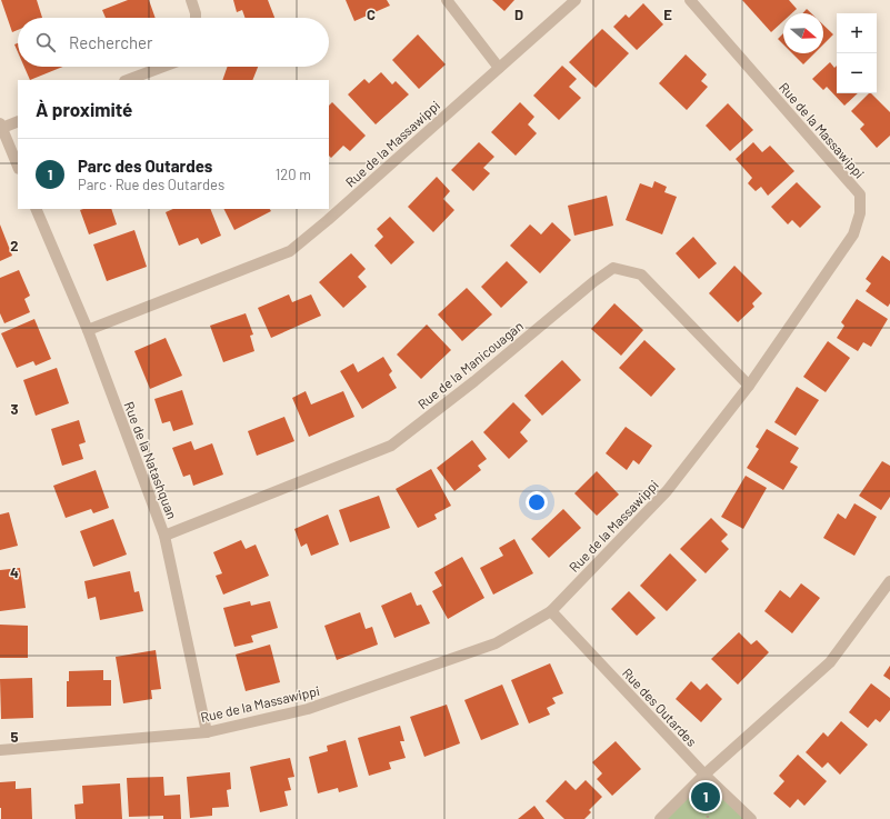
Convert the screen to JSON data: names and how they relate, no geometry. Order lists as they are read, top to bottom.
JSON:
{
  "streets": {
    "street": [
      "Rue de la Massawippi",
      "Rue de la Manicouagan",
      "Rue de la Natashquan",
      "Rue des Outardes"
    ]
  },
  "crossings": [
    ["Rue de la Massawippi", "Rue de la Manicouagan"],
    ["Rue de la Massawippi", "Rue de la Natashquan"],
    ["Rue de la Massawippi", "Rue des Outardes"],
    ["Rue de la Manicouagan", "Rue de la Natashquan"]
  ],
  "north": "right",
  "page": {
    "map_buttons": ["+", "−"],
    "search": "Rechercher",
    "heading": "À proximité",
    "list": [
      {
        "mark": "1",
        "name": "Parc des Outardes",
        "note": "Parc · Rue des Outardes",
        "value": "120 m"
      }
    ],
    "pins": "1"
  },
  "grid": {
    "columns": ["C", "D", "E"],
    "rows": [
      "2",
      "3",
      "4",
      "5"
    ]
  }
}
